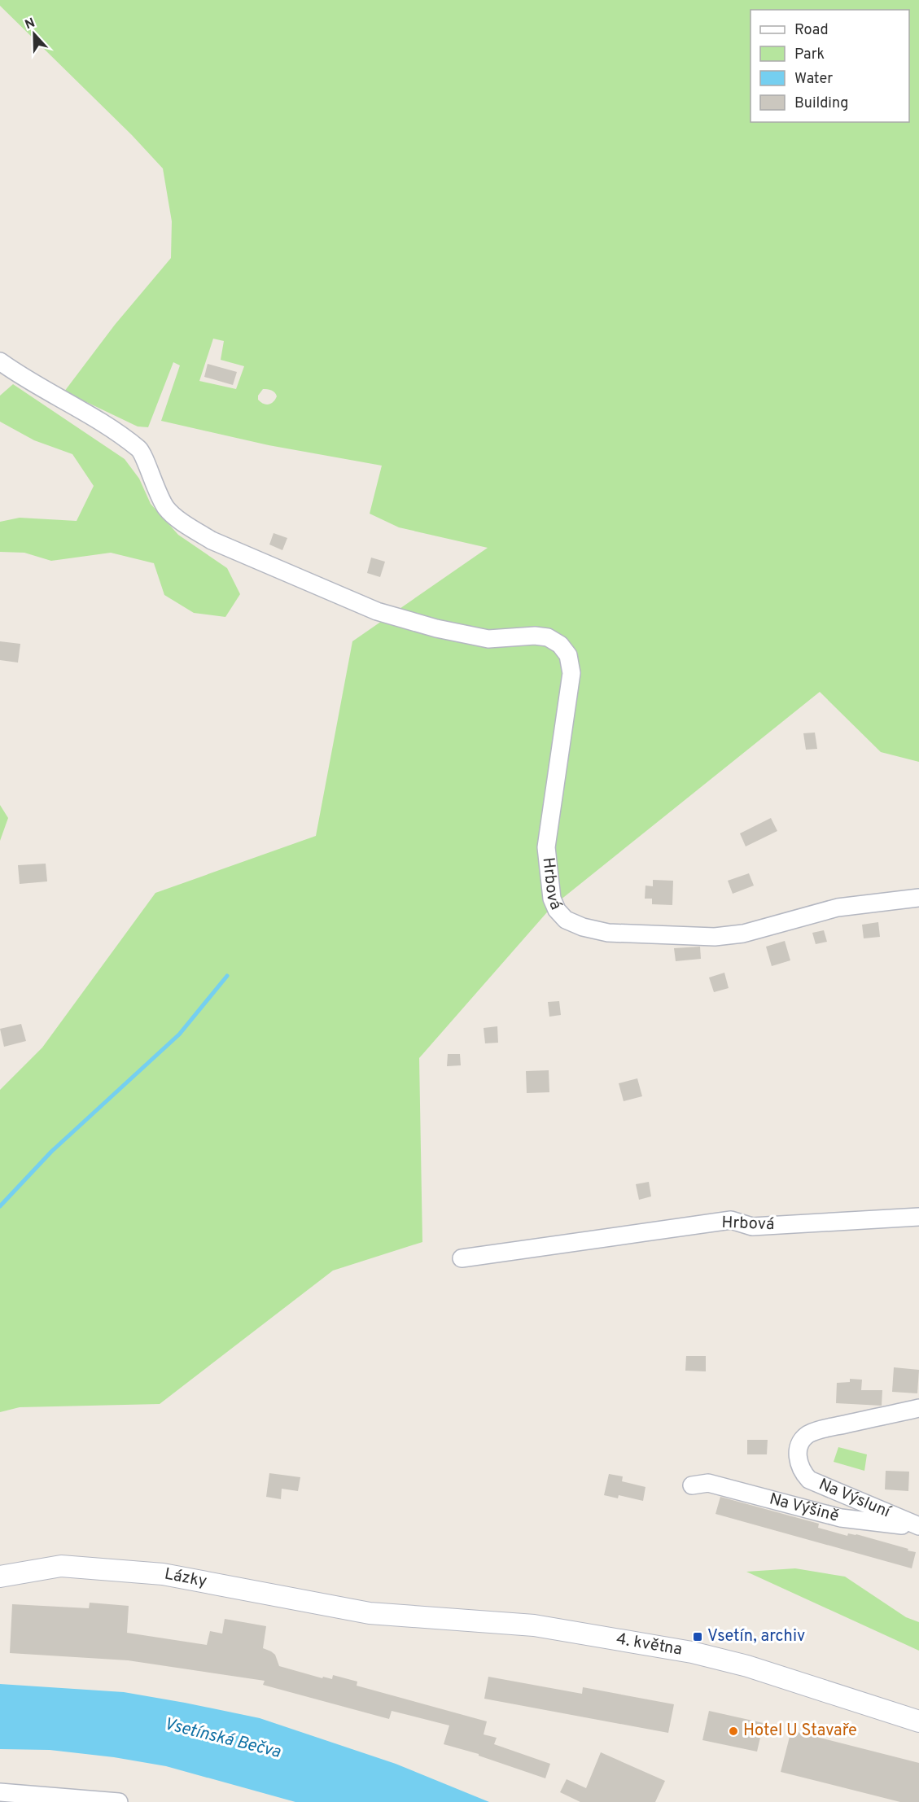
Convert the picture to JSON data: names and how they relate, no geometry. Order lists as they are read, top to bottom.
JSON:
{
  "streets": {
    "street": [
      "Hrbová",
      "Na Výsluní",
      "Na Výšině",
      "Lázky",
      "4. května"
    ]
  },
  "crossings": [
    ["Na Výsluní", "Na Výšině"],
    ["Lázky", "4. května"]
  ],
  "water": ["Vsetínská Bečva"],
  "places": {
    "transit": ["Vsetín, archiv"],
    "other": ["Hotel U Stavaře"]
  },
  "legend": [
    "Road",
    "Park",
    "Water",
    "Building"
  ],
  "north": "top"
}
